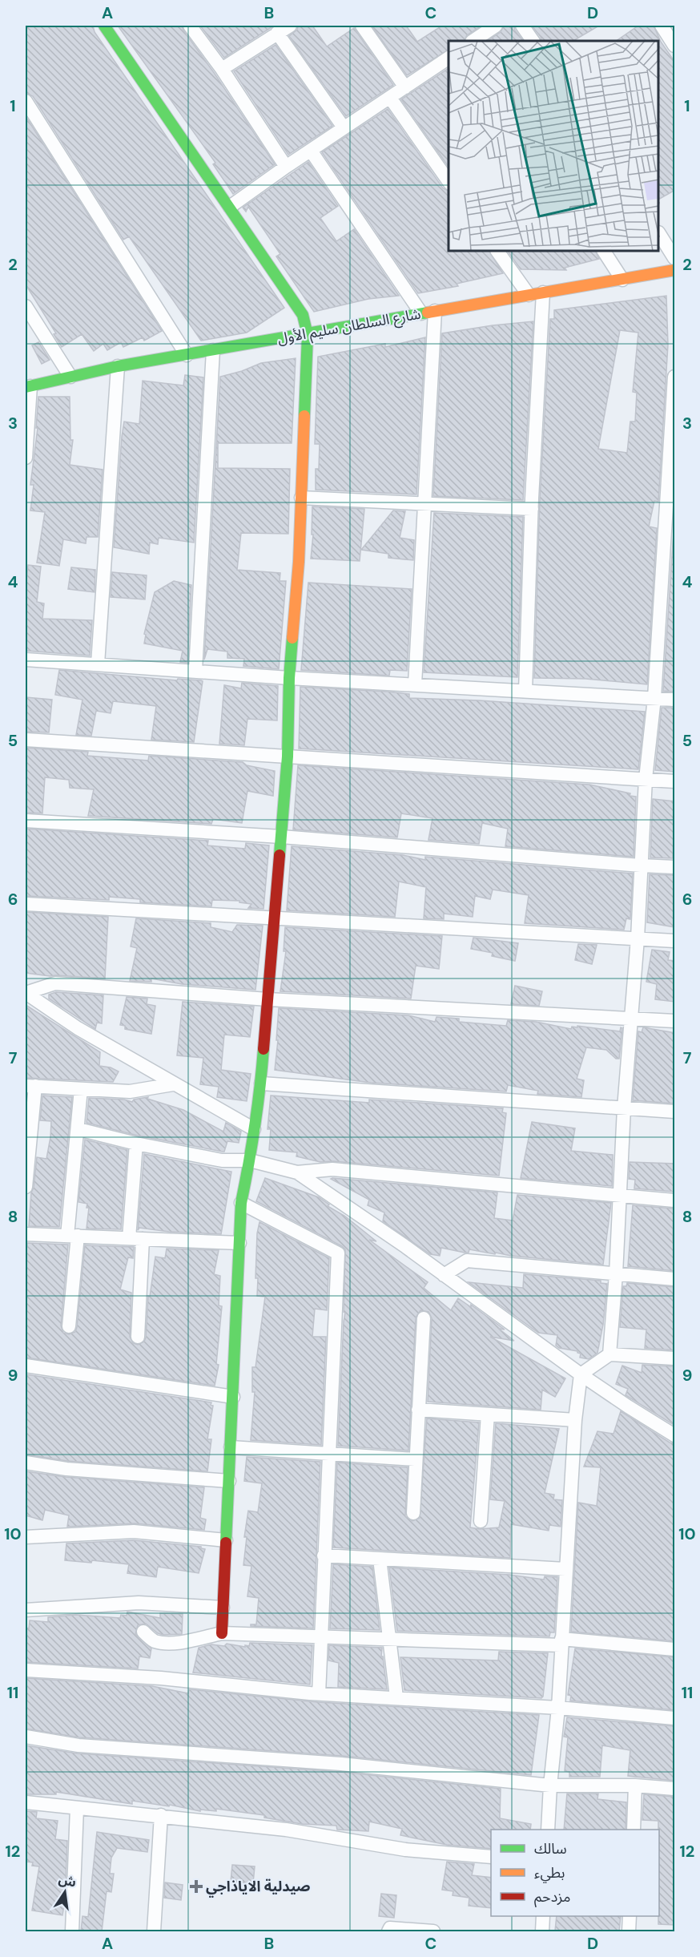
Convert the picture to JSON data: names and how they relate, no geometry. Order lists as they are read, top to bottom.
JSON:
{
  "streets": {
    "street": ["شارع السلطان سليم الأول"]
  },
  "places": {
    "health": ["صيدلية الاياذاجي"]
  },
  "legend": ["سالك", "بطيء", "مزدحم"],
  "north": "top",
  "grid": {
    "columns": [
      "A",
      "B",
      "C",
      "D"
    ],
    "rows": [
      "1",
      "2",
      "3",
      "4",
      "5",
      "6",
      "7",
      "8",
      "9",
      "10",
      "11",
      "12"
    ]
  }
}
